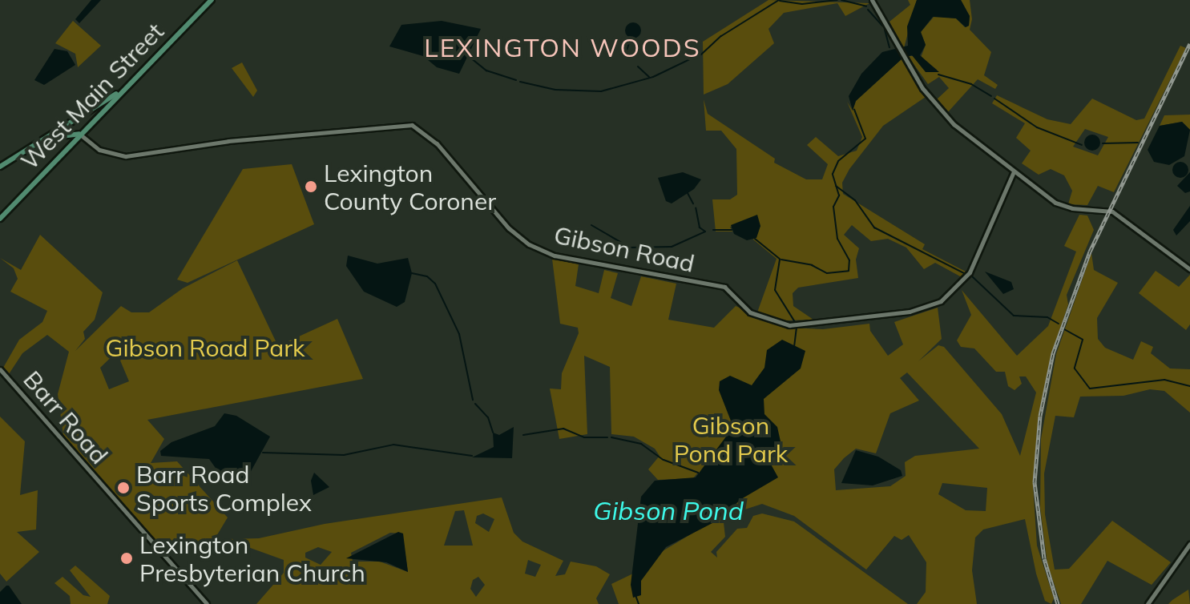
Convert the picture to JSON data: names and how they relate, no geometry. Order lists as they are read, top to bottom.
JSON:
{
  "streets": {
    "main road": ["West Main Street"],
    "street": ["Gibson Road", "Barr Road"]
  },
  "crossings": [
    ["West Main Street", "Gibson Road"]
  ],
  "districts": ["LEXINGTON WOODS"],
  "water": ["Gibson Pond"],
  "parks": ["Gibson Road Park", "Gibson Pond Park"],
  "places": ["Lexington County Coroner", "Barr Road Sports Complex", "Lexington Presbyterian Church"]
}
